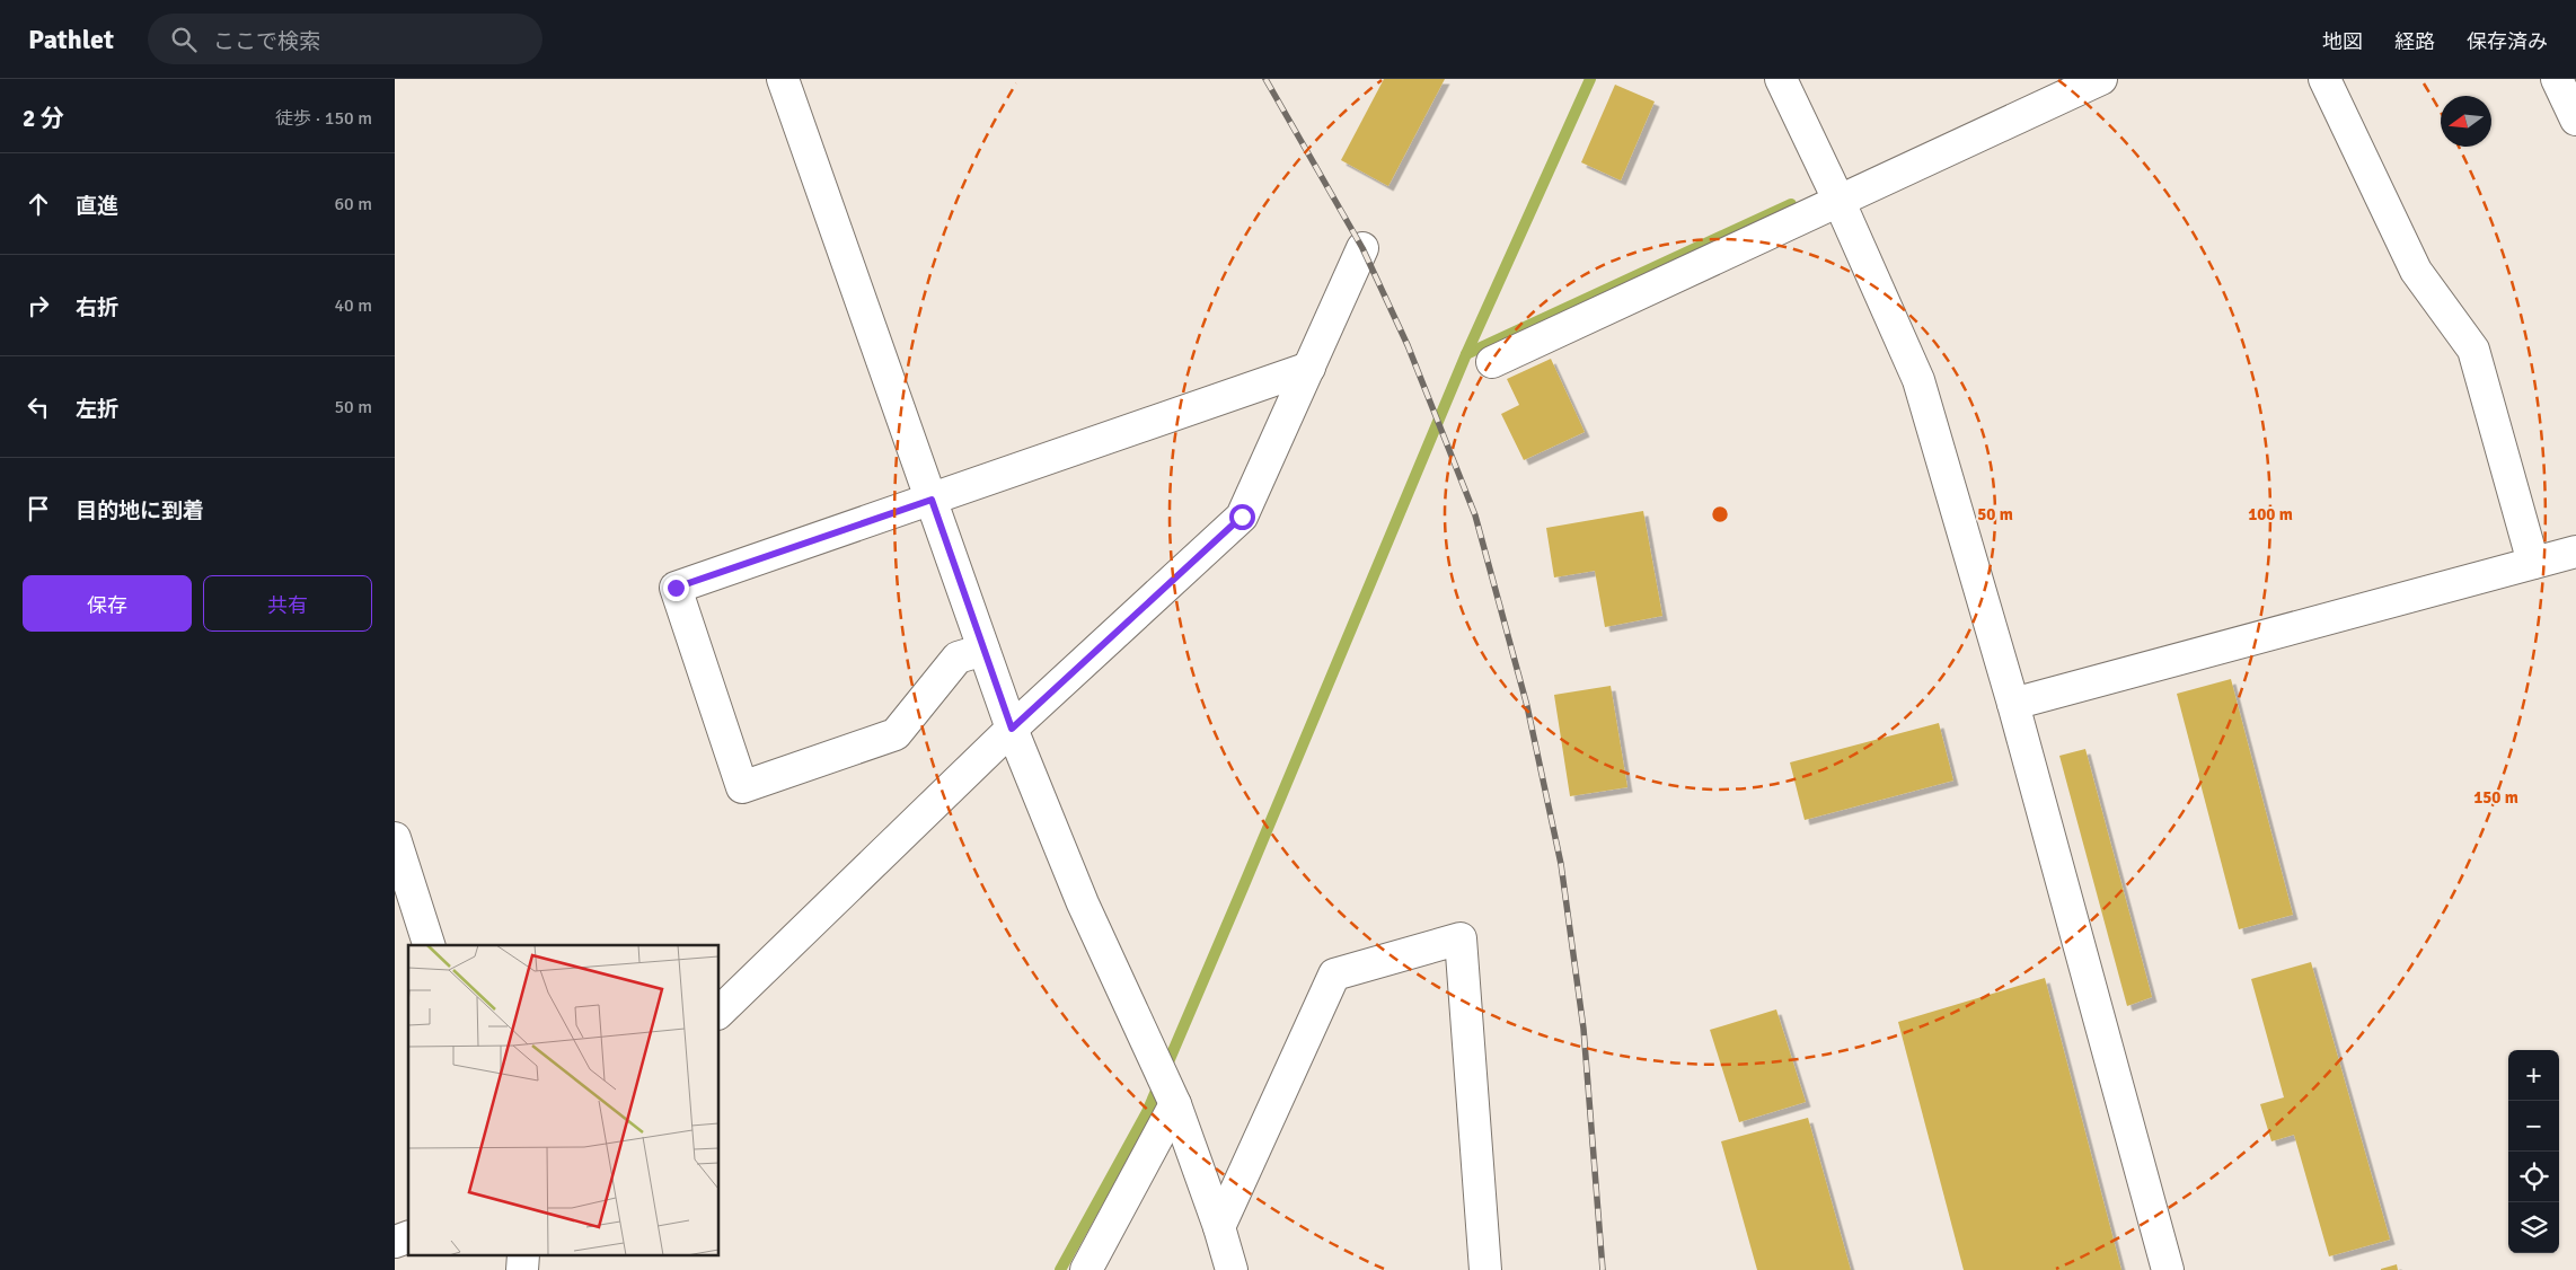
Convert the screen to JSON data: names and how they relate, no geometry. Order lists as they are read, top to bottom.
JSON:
{
  "north": "left",
  "page": {
    "header": "Pathlet",
    "search": "ここで検索",
    "nav": ["地図", "経路", "保存済み"],
    "heading": ["2 分", "徒歩 · 150 m"],
    "list": [
      ["直進", "60 m"],
      ["右折", "40 m"],
      ["左折", "50 m"],
      "目的地に到着"
    ],
    "buttons": ["保存", "共有"],
    "map_buttons": ["+", "−"]
  },
  "rings": ["50 m", "100 m", "150 m"]
}
